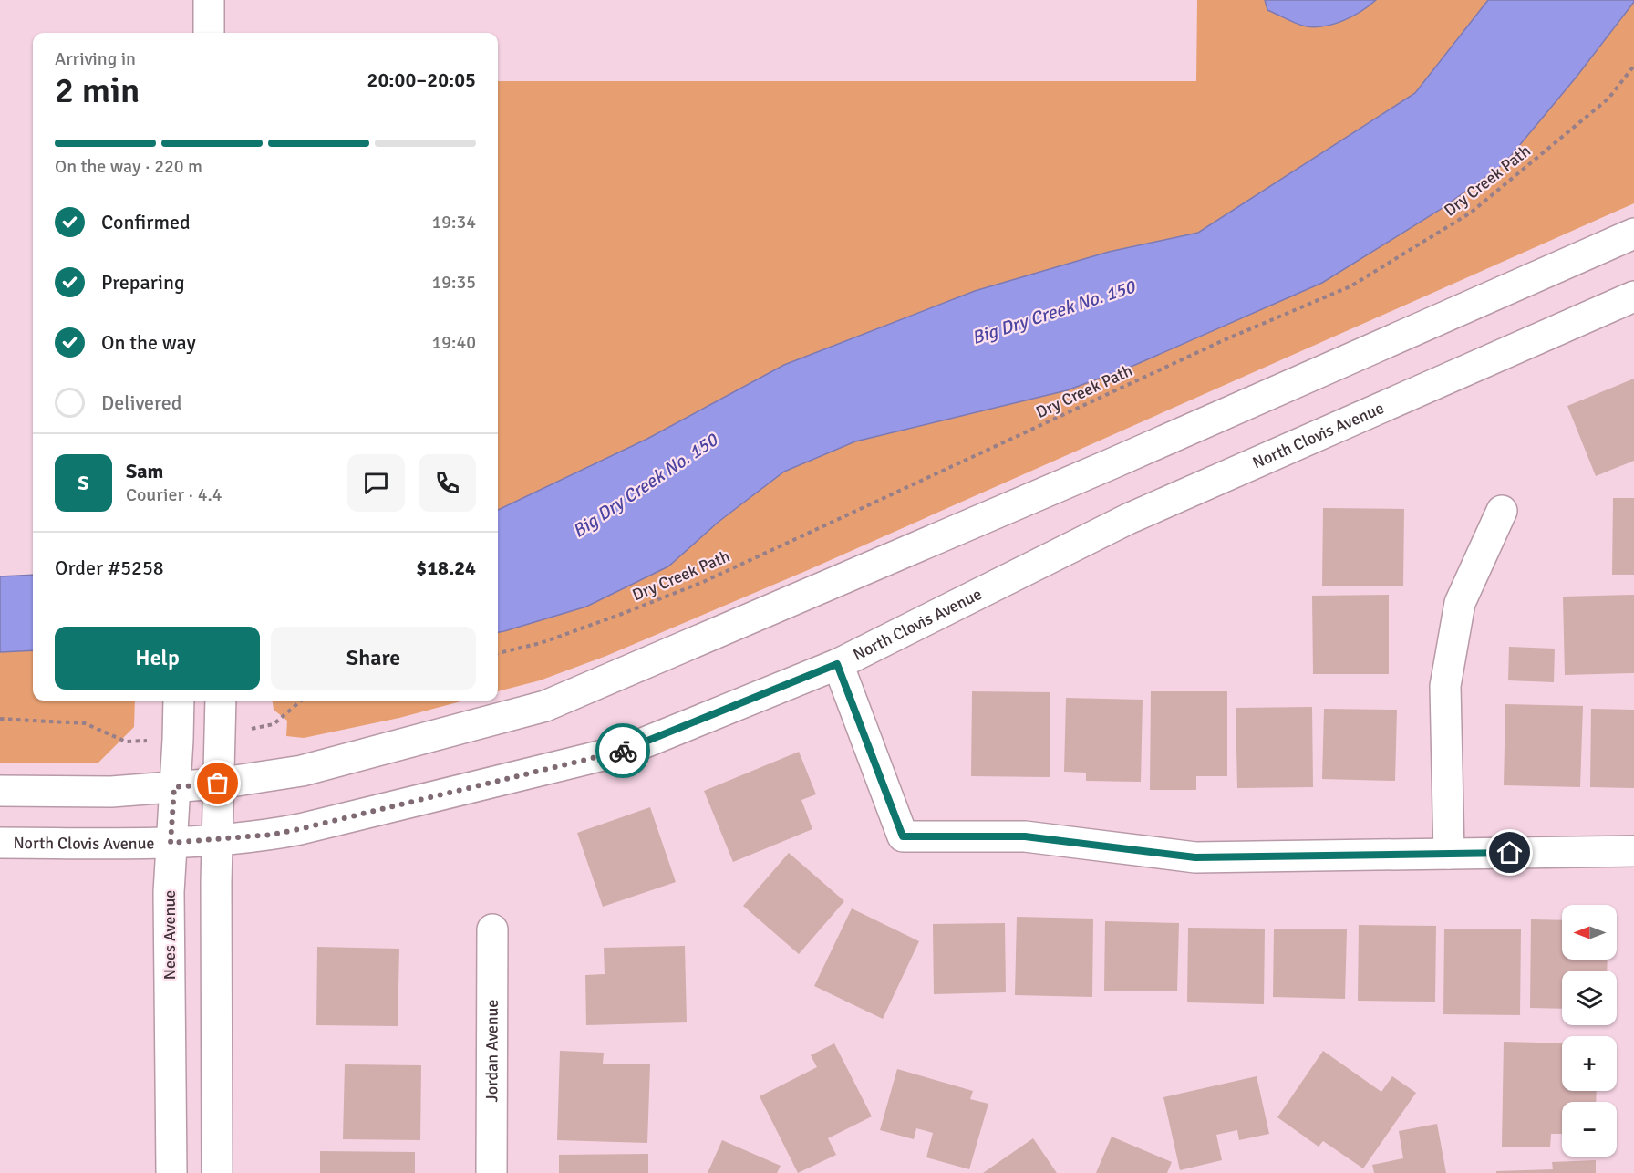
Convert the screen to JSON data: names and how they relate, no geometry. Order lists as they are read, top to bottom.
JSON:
{
  "streets": {
    "main road": ["North Clovis Avenue", "Nees Avenue", "Jordan Avenue"],
    "path": ["Dry Creek Path"]
  },
  "crossings": [
    ["North Clovis Avenue", "Nees Avenue"]
  ],
  "water": ["Big Dry Creek No. 150"],
  "north": "left",
  "page": {
    "heading": ["2 min", "Arriving in", "20:00–20:05"],
    "panel": [
      "Sam",
      "Courier · 4.4",
      "Order #5258",
      "$18.24"
    ],
    "bar": "On the way · 220 m",
    "list": [
      ["Confirmed", "19:34"],
      ["Preparing", "19:35"],
      ["On the way", "19:40"],
      "Delivered"
    ],
    "round": "S",
    "buttons": ["Help", "Share"],
    "map_buttons": ["+", "−"]
  }
}
